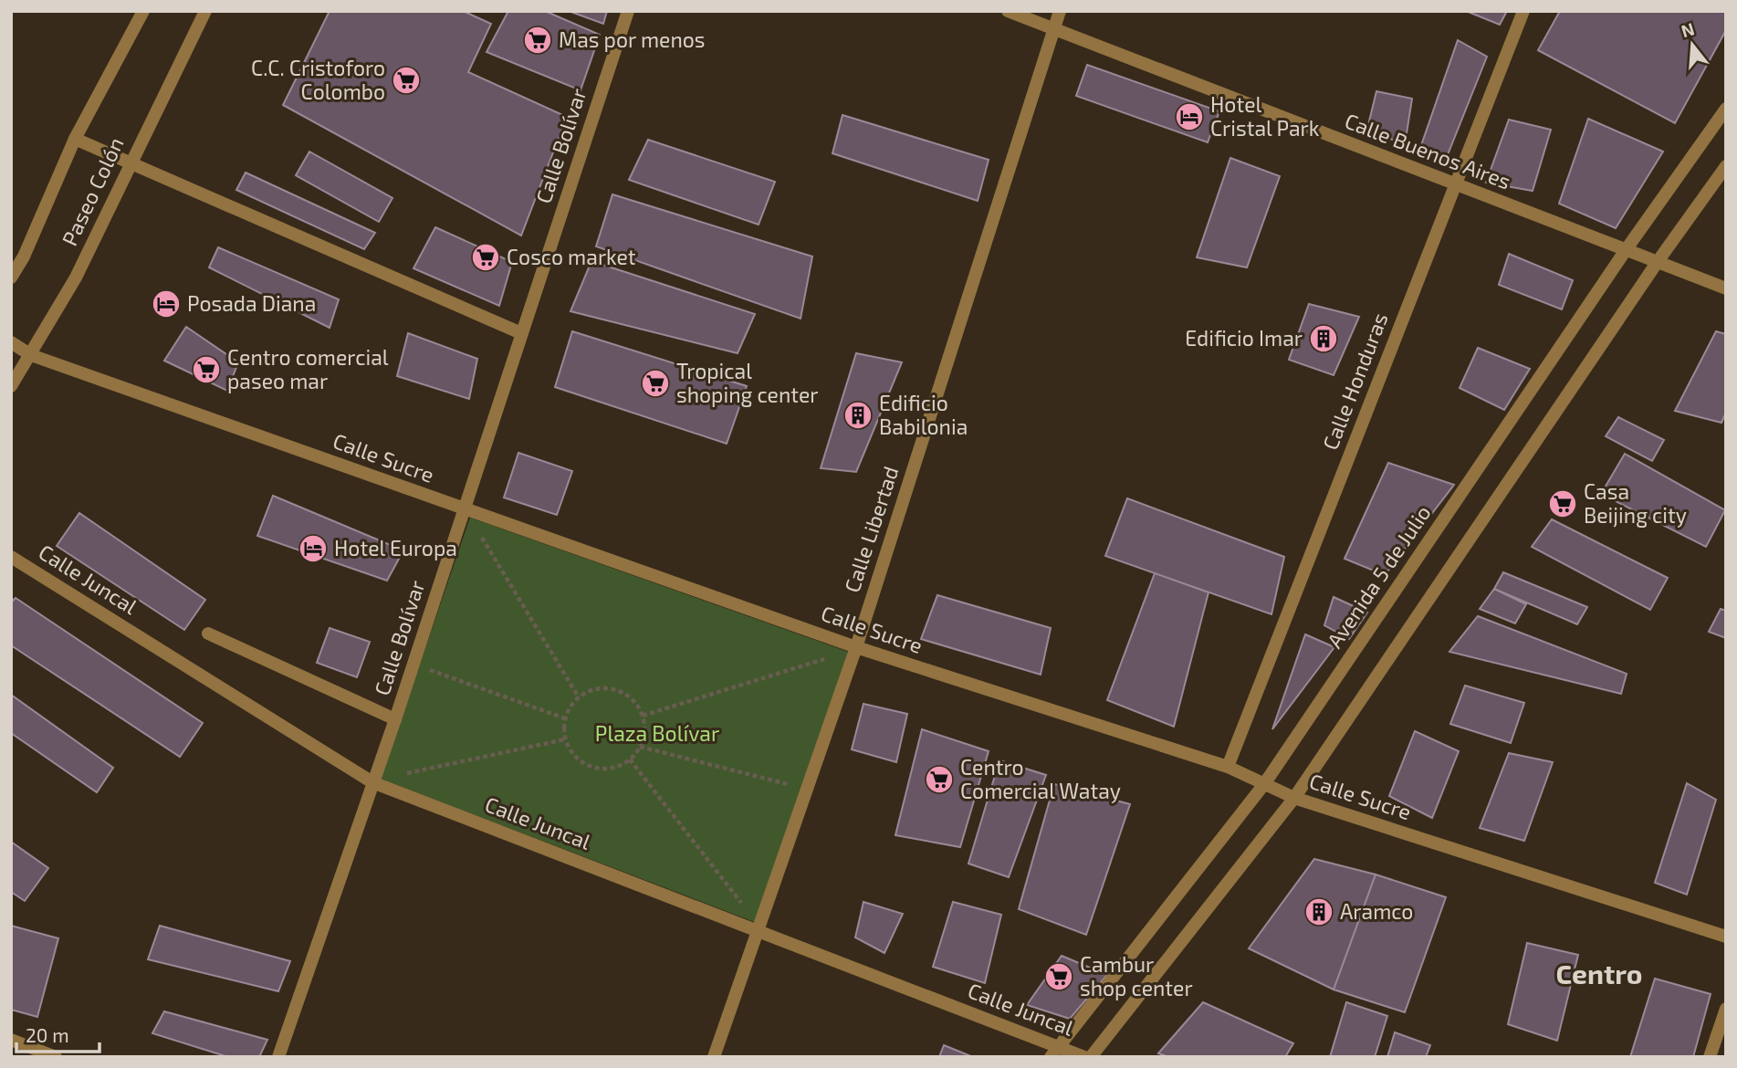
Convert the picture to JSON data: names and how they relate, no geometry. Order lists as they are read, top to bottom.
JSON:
{
  "streets": {
    "street": [
      "Calle Bolívar",
      "Calle Buenos Aires",
      "Paseo Colón",
      "Calle Honduras",
      "Calle Sucre",
      "Calle Libertad",
      "Avenida 5 de Julio",
      "Calle Juncal"
    ]
  },
  "crossings": [
    ["Calle Bolívar", "Calle Sucre"],
    ["Calle Bolívar", "Calle Juncal"],
    ["Calle Buenos Aires", "Calle Honduras"],
    ["Calle Buenos Aires", "Calle Libertad"],
    ["Calle Buenos Aires", "Avenida 5 de Julio"],
    ["Paseo Colón", "Calle Sucre"],
    ["Calle Honduras", "Calle Sucre"],
    ["Calle Sucre", "Calle Libertad"],
    ["Calle Sucre", "Avenida 5 de Julio"],
    ["Calle Libertad", "Calle Juncal"],
    ["Avenida 5 de Julio", "Calle Juncal"]
  ],
  "districts": ["Centro"],
  "parks": ["Plaza Bolívar"],
  "places": {
    "supermarket": [
      "Mas por menos",
      "C.C. Cristoforo Colombo",
      "Cosco market",
      "Centro comercial paseo mar",
      "Tropical shoping center",
      "Casa Beijing city",
      "Centro Comercial Watay",
      "Cambur shop center"
    ],
    "hotel": ["Hotel Cristal Park", "Posada Diana", "Hotel Europa"],
    "building": ["Edificio Imar", "Edificio Babilonia", "Aramco"]
  },
  "scale_bar": "20 m",
  "north": "top"
}
